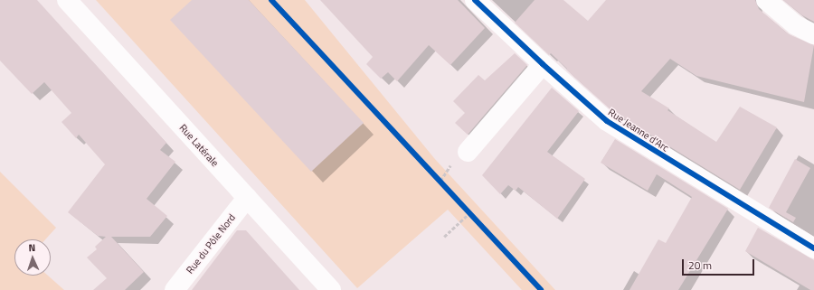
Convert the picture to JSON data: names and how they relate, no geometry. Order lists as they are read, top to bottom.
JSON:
{
  "streets": {
    "street": ["Rue Jeanne d'Arc", "Rue Latérale", "Rue du Pôle Nord"]
  },
  "crossings": [
    ["Rue Latérale", "Rue du Pôle Nord"]
  ],
  "scale_bar": "20 m",
  "north": "top"
}
